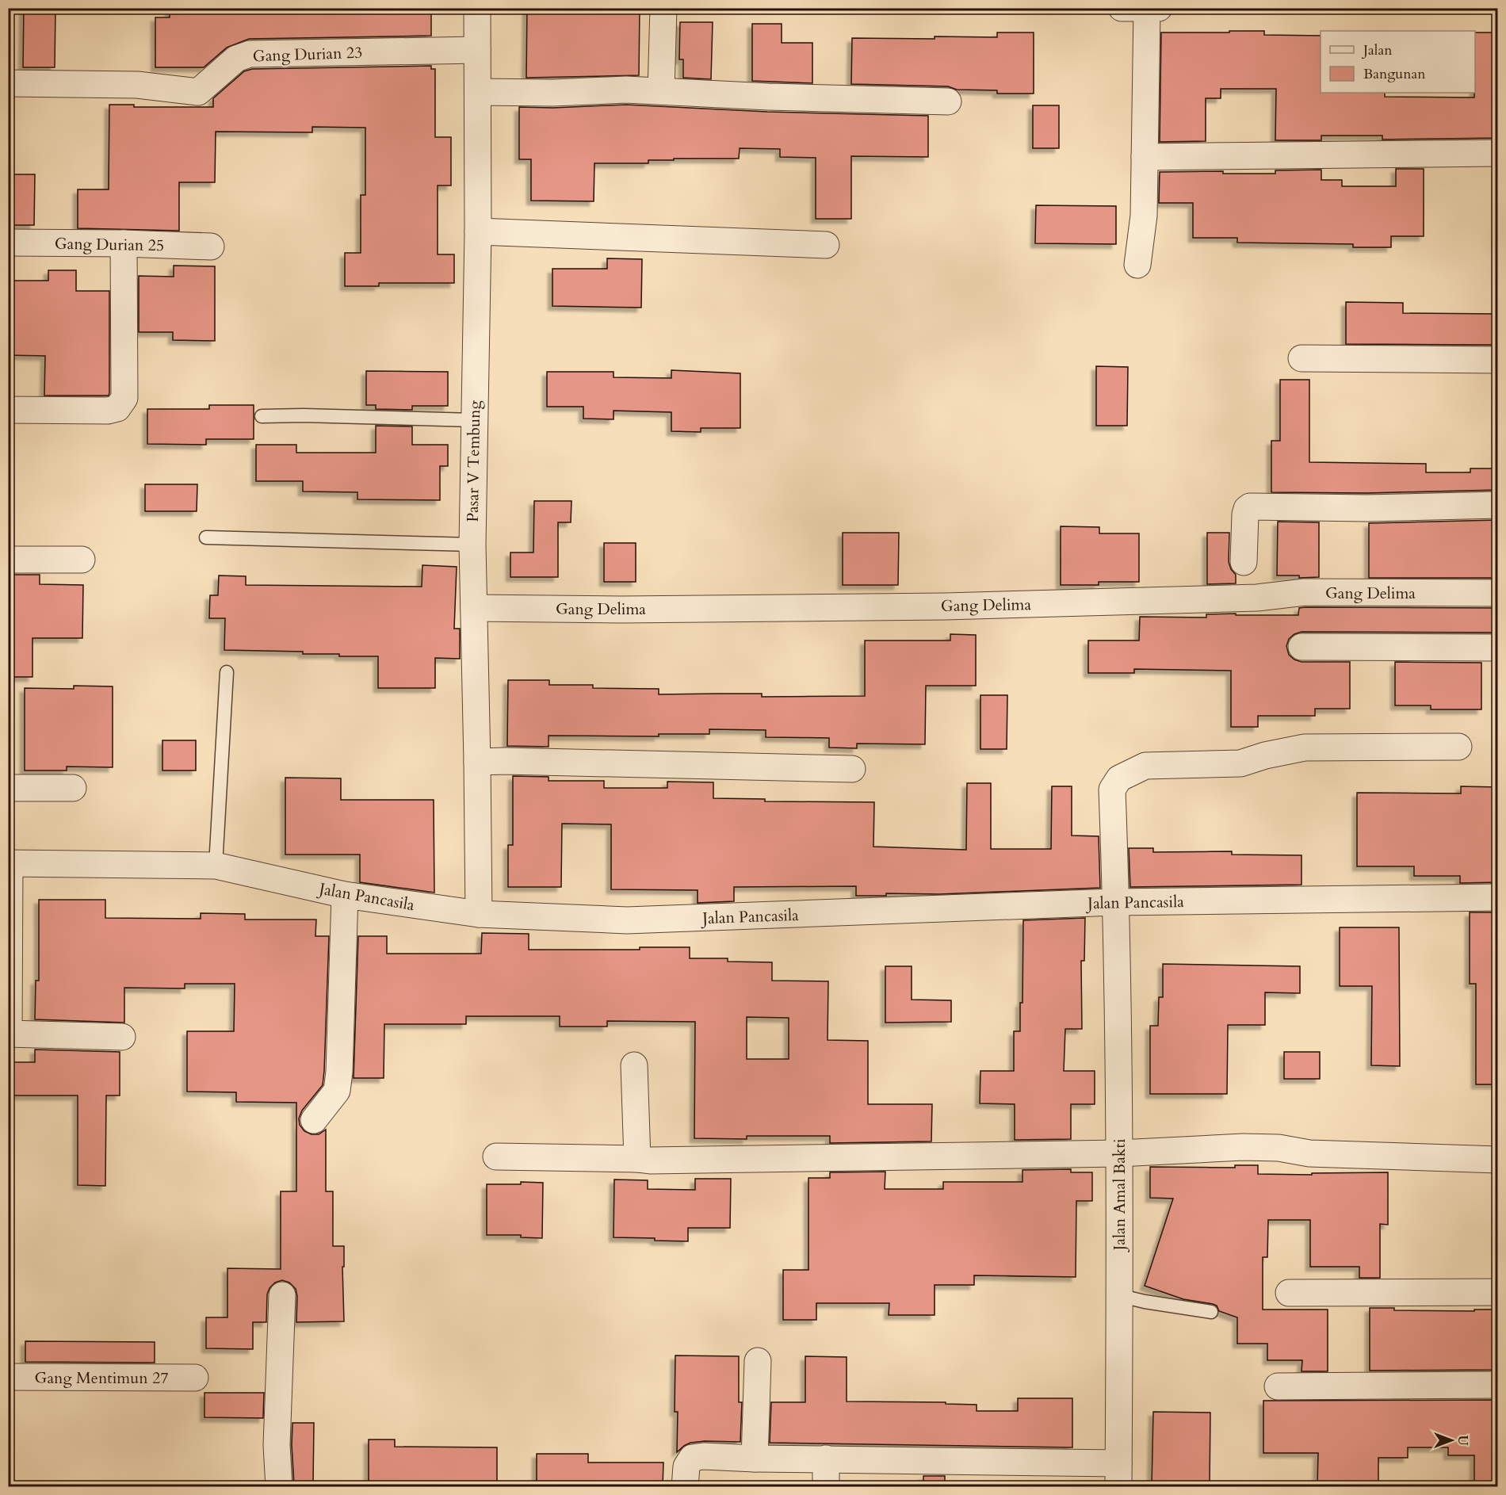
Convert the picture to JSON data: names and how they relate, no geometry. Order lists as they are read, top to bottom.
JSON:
{
  "streets": {
    "street": [
      "Gang Durian 23",
      "Gang Durian 25",
      "Pasar V Tembung",
      "Gang Delima",
      "Jalan Pancasila",
      "Jalan Amal Bakti",
      "Gang Mentimun 27"
    ]
  },
  "crossings": [
    ["Gang Durian 23", "Pasar V Tembung"],
    ["Pasar V Tembung", "Gang Delima"],
    ["Pasar V Tembung", "Jalan Pancasila"],
    ["Jalan Pancasila", "Jalan Amal Bakti"]
  ],
  "legend": ["Jalan", "Bangunan"],
  "north": "right"
}
